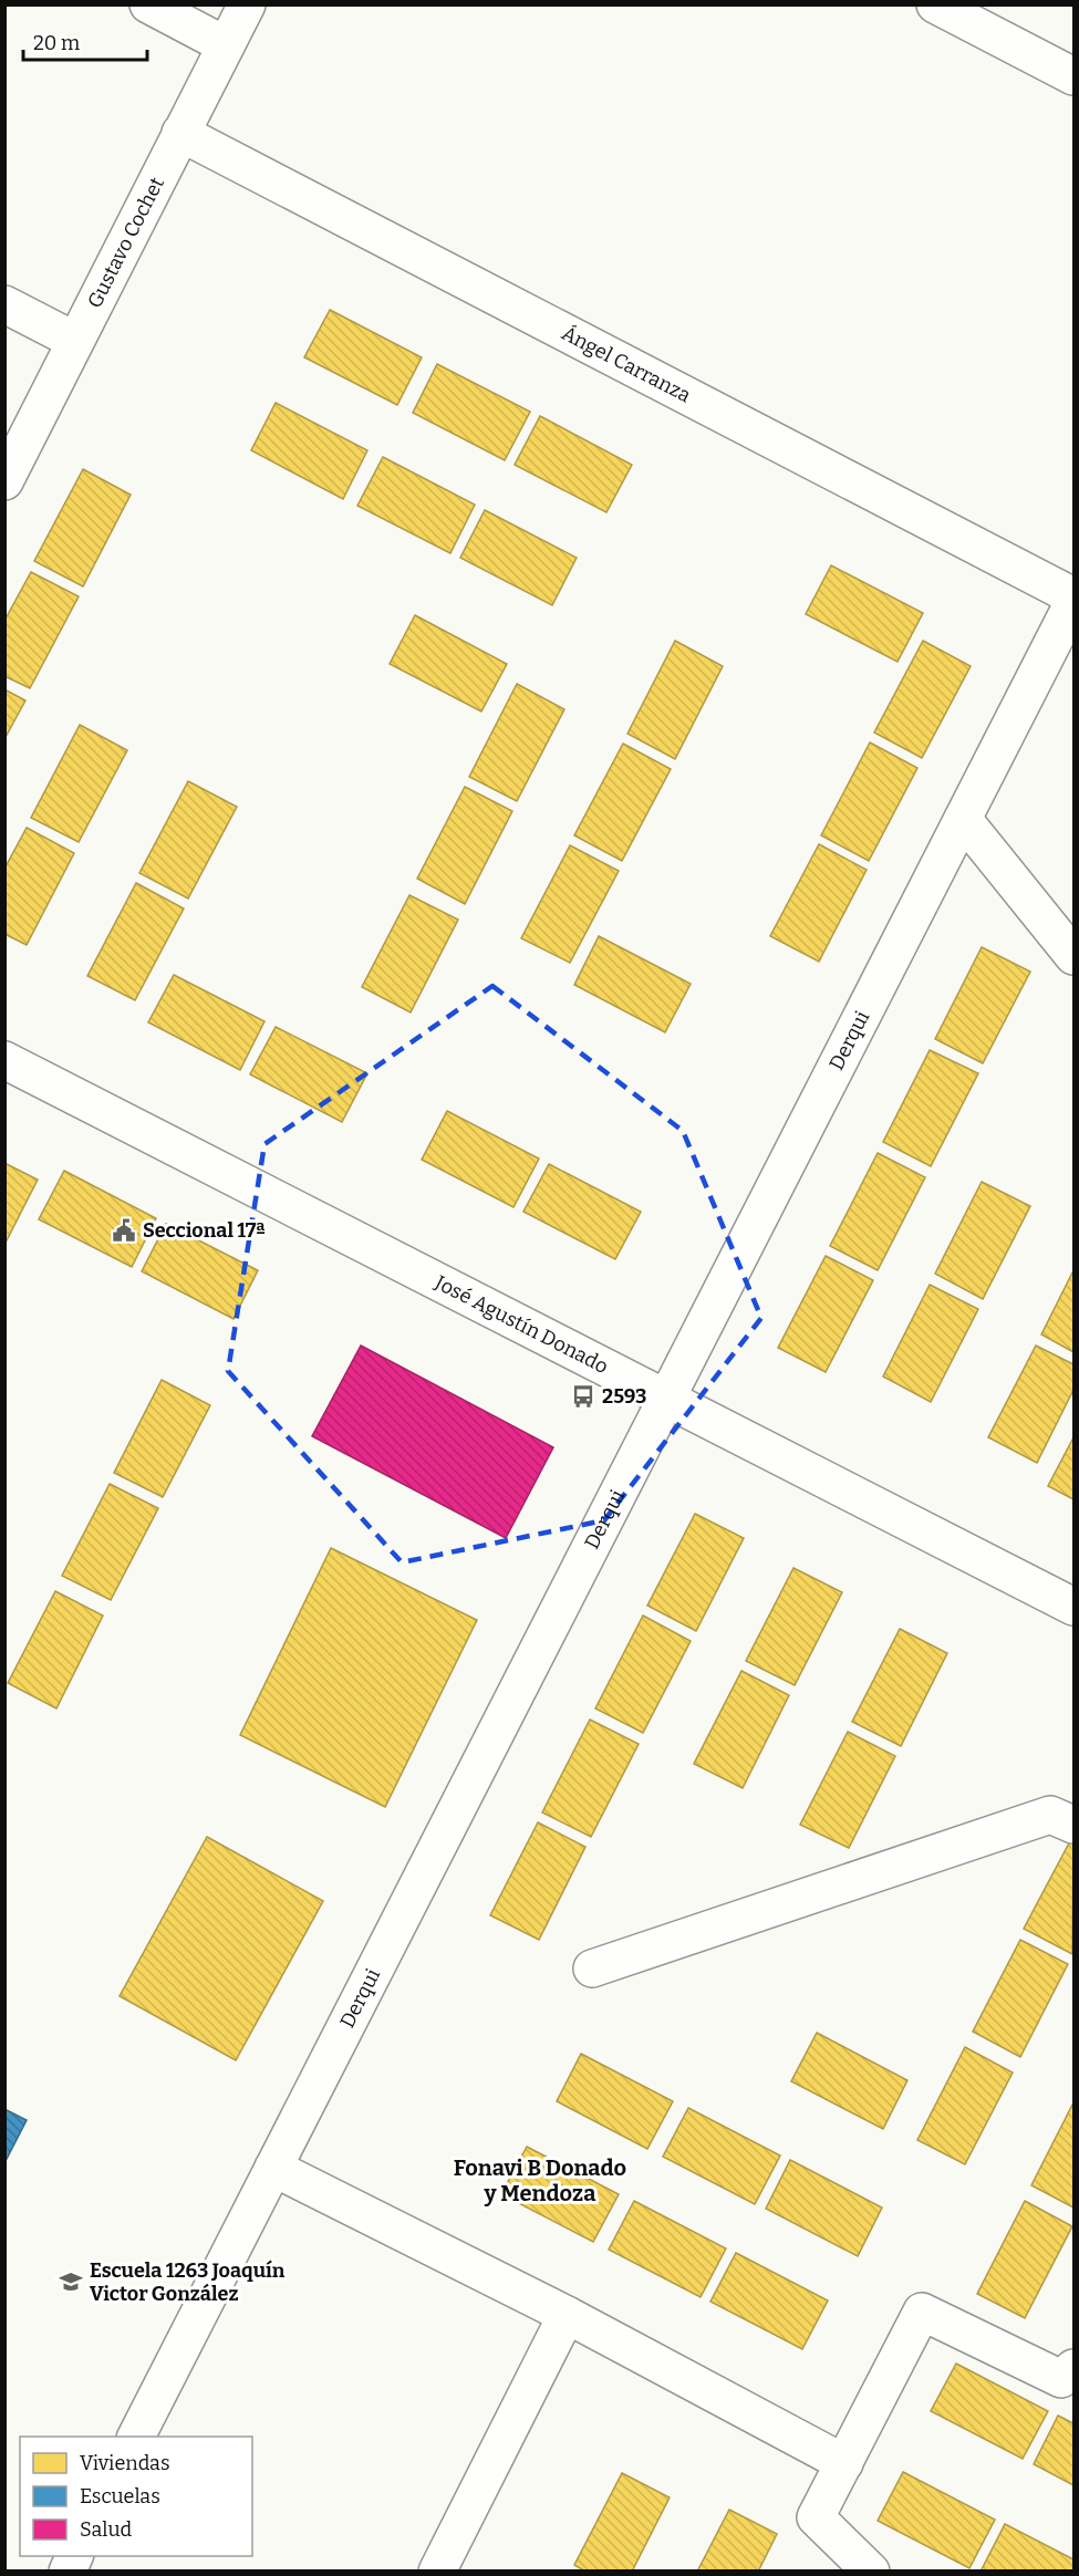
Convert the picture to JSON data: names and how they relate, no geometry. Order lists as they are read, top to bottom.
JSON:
{
  "streets": {
    "street": [
      "Gustavo Cochet",
      "Ángel Carranza",
      "Derqui",
      "José Agustín Donado"
    ]
  },
  "crossings": [
    ["Gustavo Cochet", "Ángel Carranza"],
    ["Derqui", "José Agustín Donado"]
  ],
  "districts": ["Fonavi B Donado y Mendoza"],
  "places": {
    "public building": ["Seccional 17ª"],
    "bus stop": ["2593"],
    "school or university": ["Escuela 1263 Joaquín Victor González"]
  },
  "legend": ["Viviendas", "Escuelas", "Salud"],
  "scale_bar": "20 m"
}
